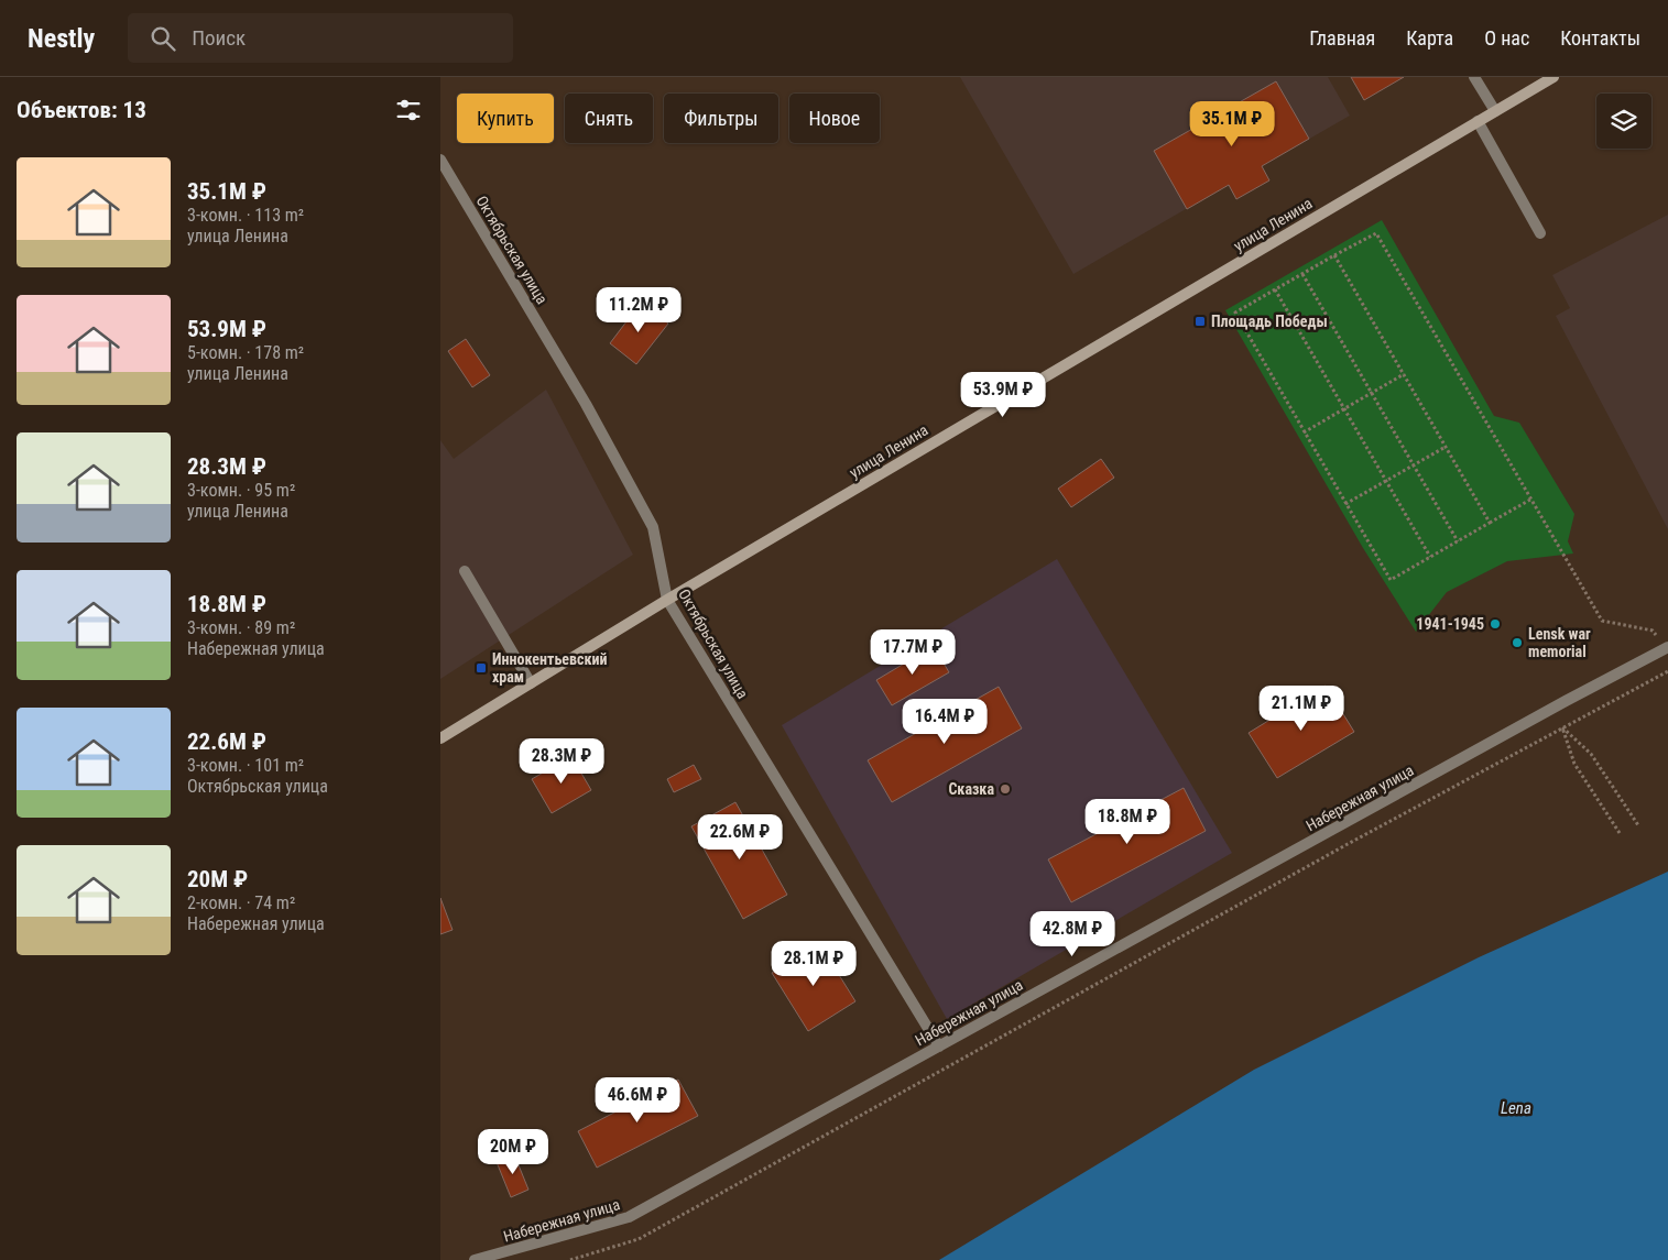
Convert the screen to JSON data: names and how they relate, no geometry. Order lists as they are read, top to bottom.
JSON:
{
  "streets": {
    "main road": ["улица Ленина"],
    "street": ["Октябрьская улица", "Набережная улица"]
  },
  "crossings": [
    ["улица Ленина", "Октябрьская улица"],
    ["Октябрьская улица", "Набережная улица"]
  ],
  "water": ["Lena"],
  "places": {
    "transit": ["Площадь Победы", "Иннокентьевский храм"],
    "other": ["1941-1945", "Lensk war memorial", "Сказка"]
  },
  "page": {
    "header": "Nestly",
    "search": "Поиск",
    "nav": [
      "Главная",
      "Карта",
      "О нас",
      "Контакты"
    ],
    "heading": "Объектов: 13",
    "chip": [
      "Купить",
      "Снять",
      "Фильтры",
      "Новое"
    ],
    "price": [
      "35.1M ₽",
      "11.2M ₽",
      "53.9M ₽",
      "17.7M ₽",
      "21.1M ₽",
      "16.4M ₽",
      "28.3M ₽",
      "18.8M ₽",
      "22.6M ₽",
      "42.8M ₽",
      "28.1M ₽",
      "46.6M ₽",
      "20M ₽"
    ],
    "list": [
      {
        "name": "35.1M ₽",
        "note": "3-комн. · 113 m² · улица Ленина"
      },
      {
        "name": "53.9M ₽",
        "note": "5-комн. · 178 m² · улица Ленина"
      },
      {
        "name": "28.3M ₽",
        "note": "3-комн. · 95 m² · улица Ленина"
      },
      {
        "name": "18.8M ₽",
        "note": "3-комн. · 89 m² · Набережная улица"
      },
      {
        "name": "22.6M ₽",
        "note": "3-комн. · 101 m² · Октябрьская улица"
      },
      {
        "name": "20M ₽",
        "note": "2-комн. · 74 m² · Набережная улица"
      }
    ]
  }
}
